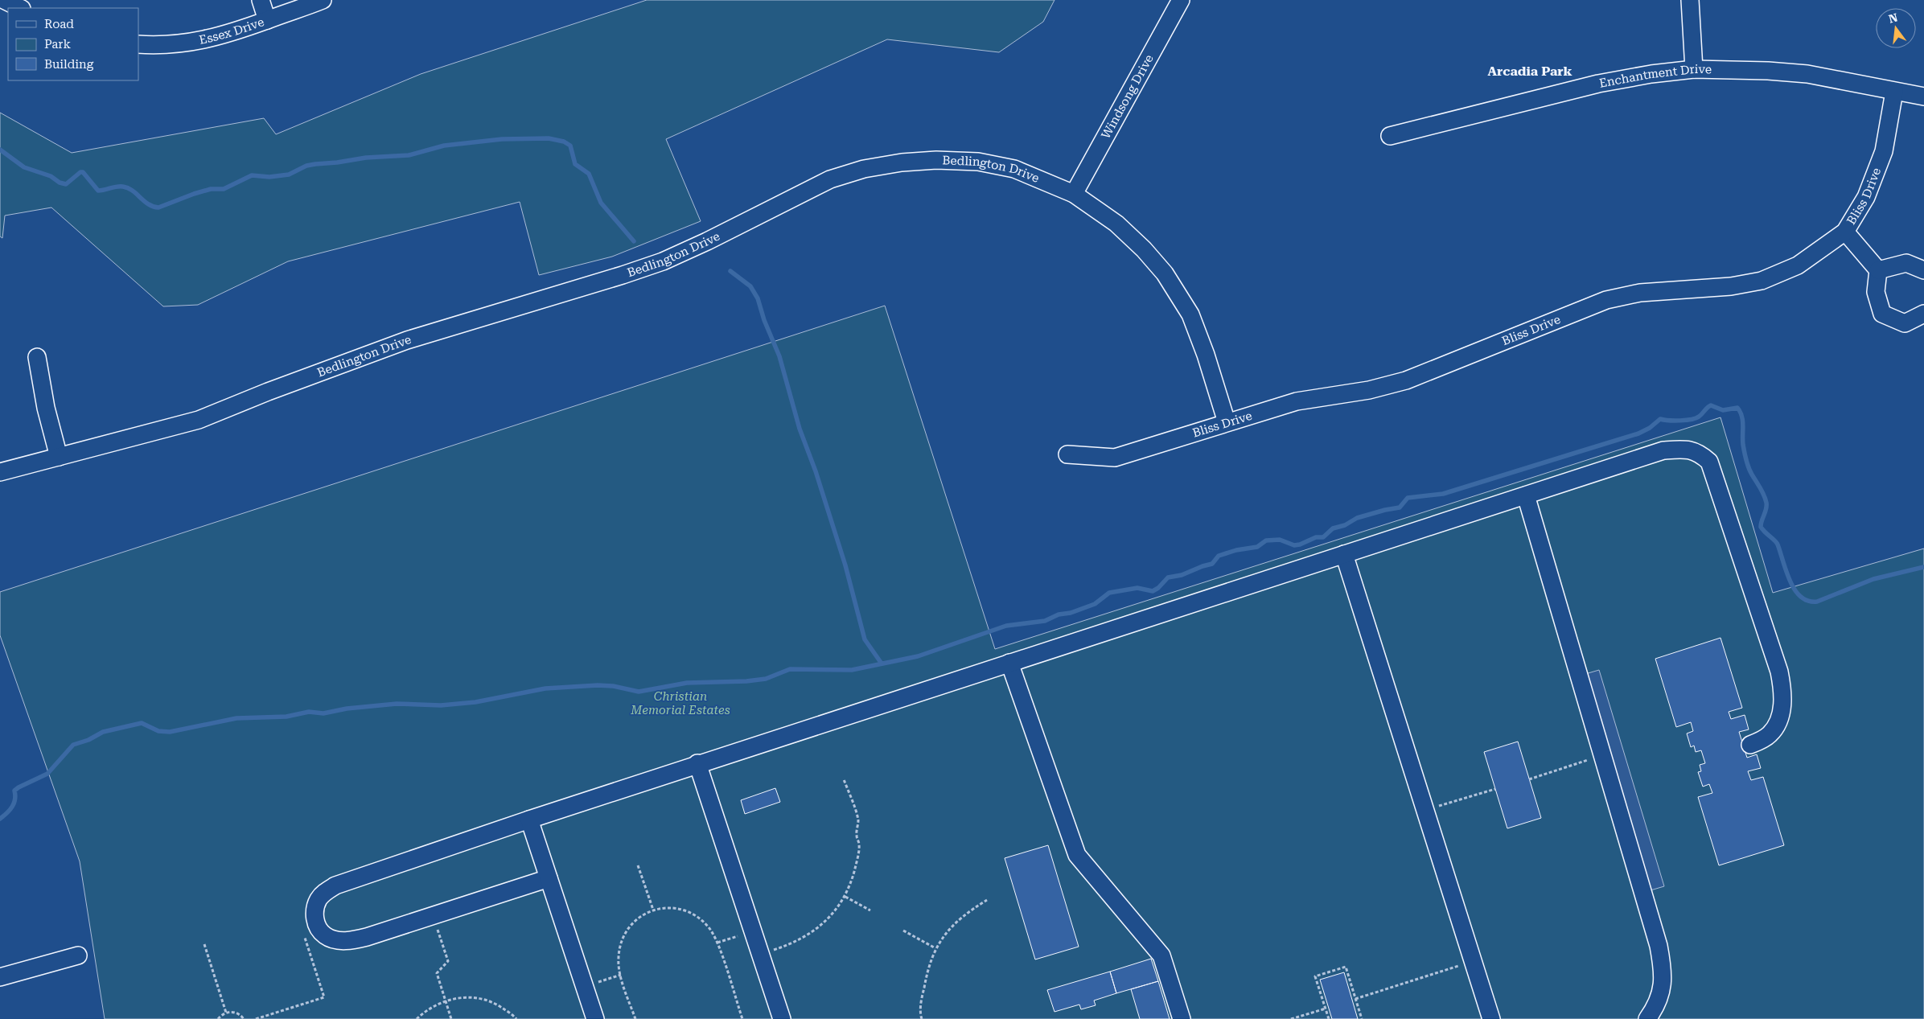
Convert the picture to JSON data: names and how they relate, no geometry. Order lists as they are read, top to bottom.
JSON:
{
  "streets": {
    "street": [
      "Essex Drive",
      "Enchantment Drive",
      "Windsong Drive",
      "Bedlington Drive",
      "Bliss Drive"
    ]
  },
  "crossings": [
    ["Enchantment Drive", "Bliss Drive"],
    ["Windsong Drive", "Bedlington Drive"],
    ["Bedlington Drive", "Bliss Drive"]
  ],
  "districts": ["Arcadia Park"],
  "parks": ["Christian Memorial Estates"],
  "legend": ["Road", "Park", "Building"],
  "north": "top"
}
